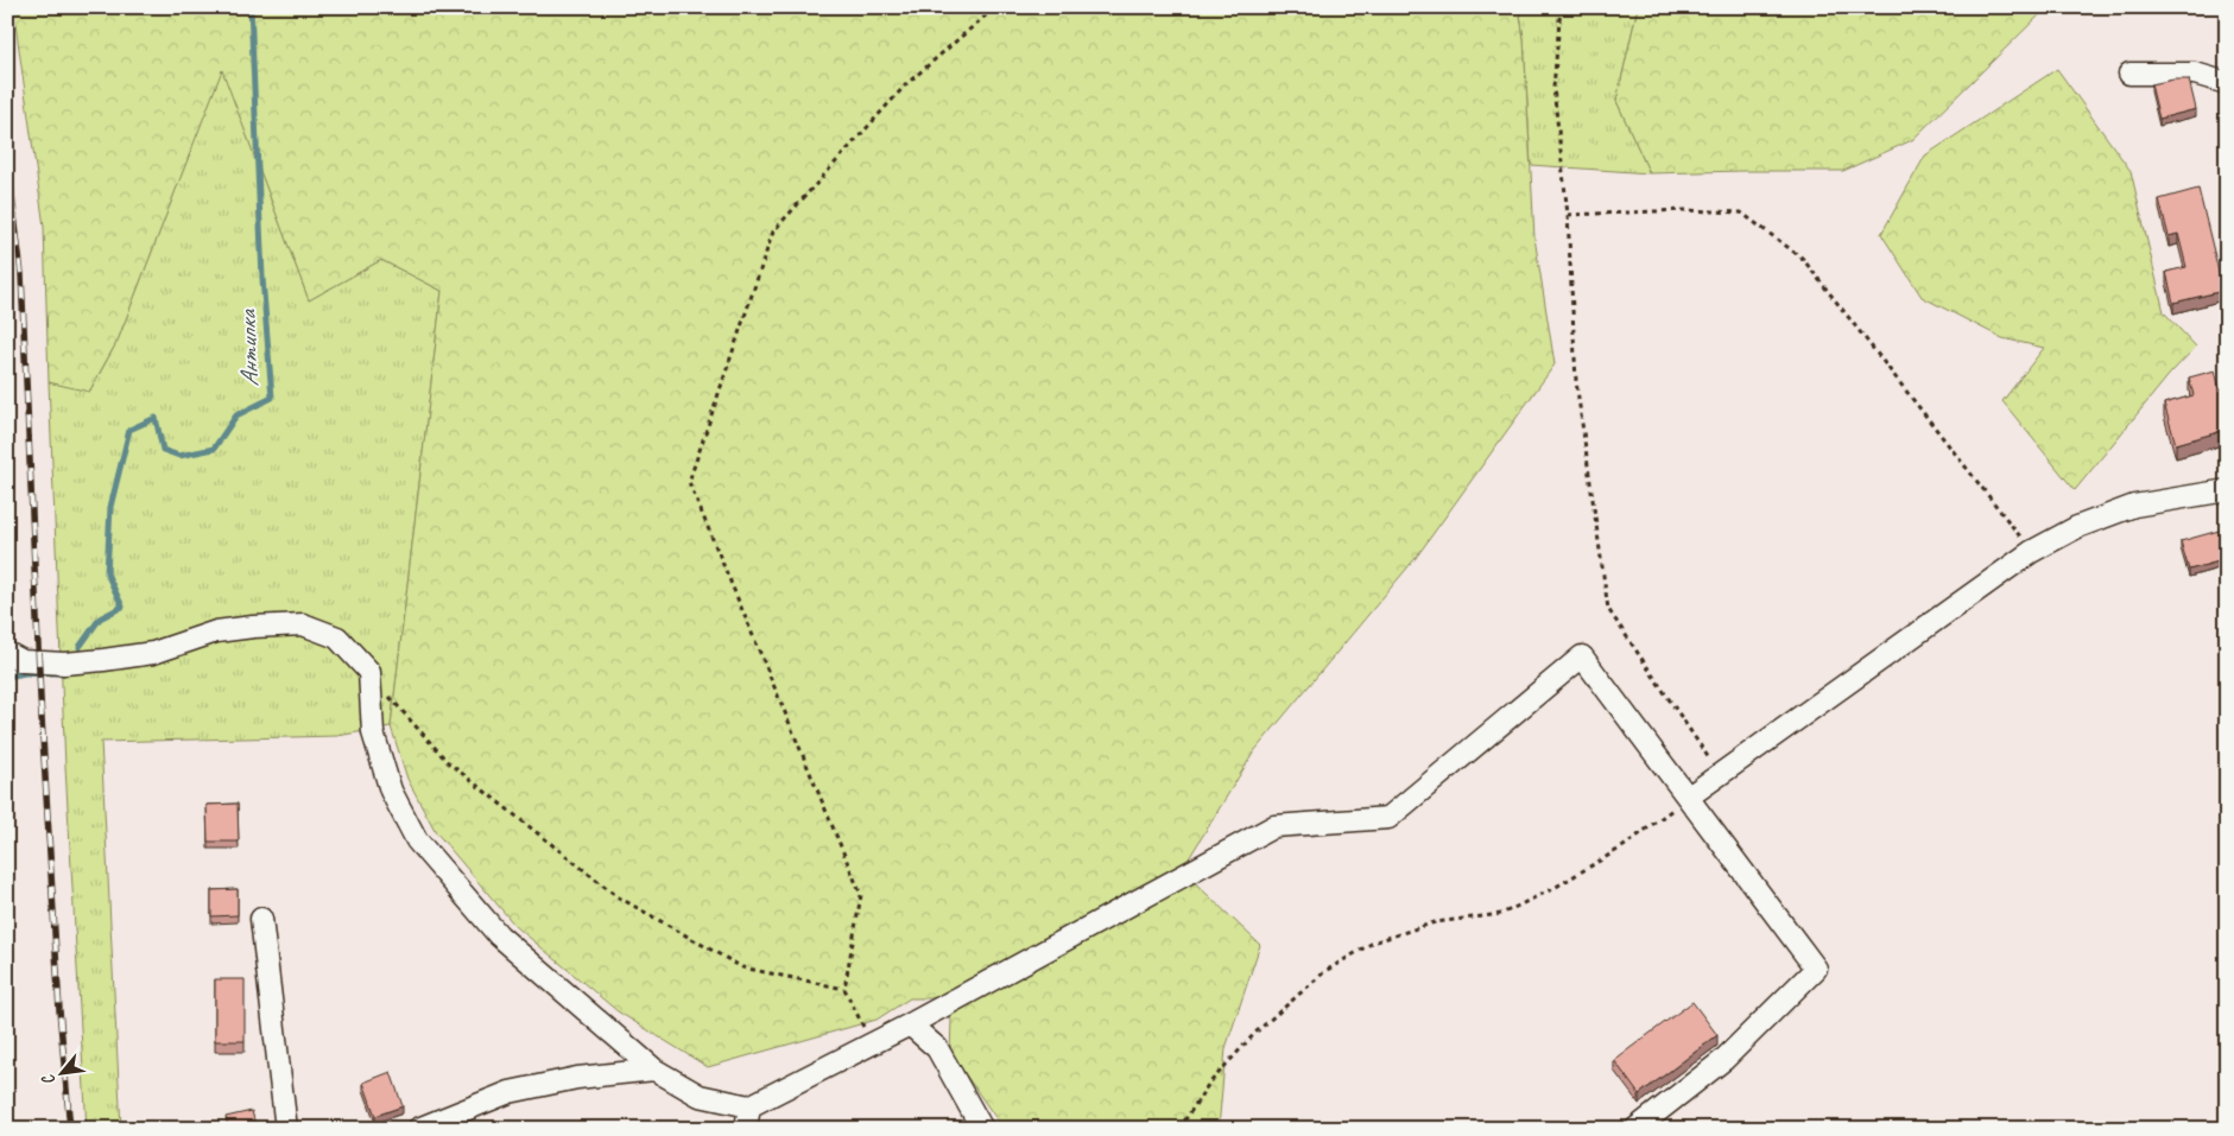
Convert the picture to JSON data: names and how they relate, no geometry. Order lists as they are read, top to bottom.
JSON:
{
  "water": ["Антипка"],
  "north": "bottom left"
}
